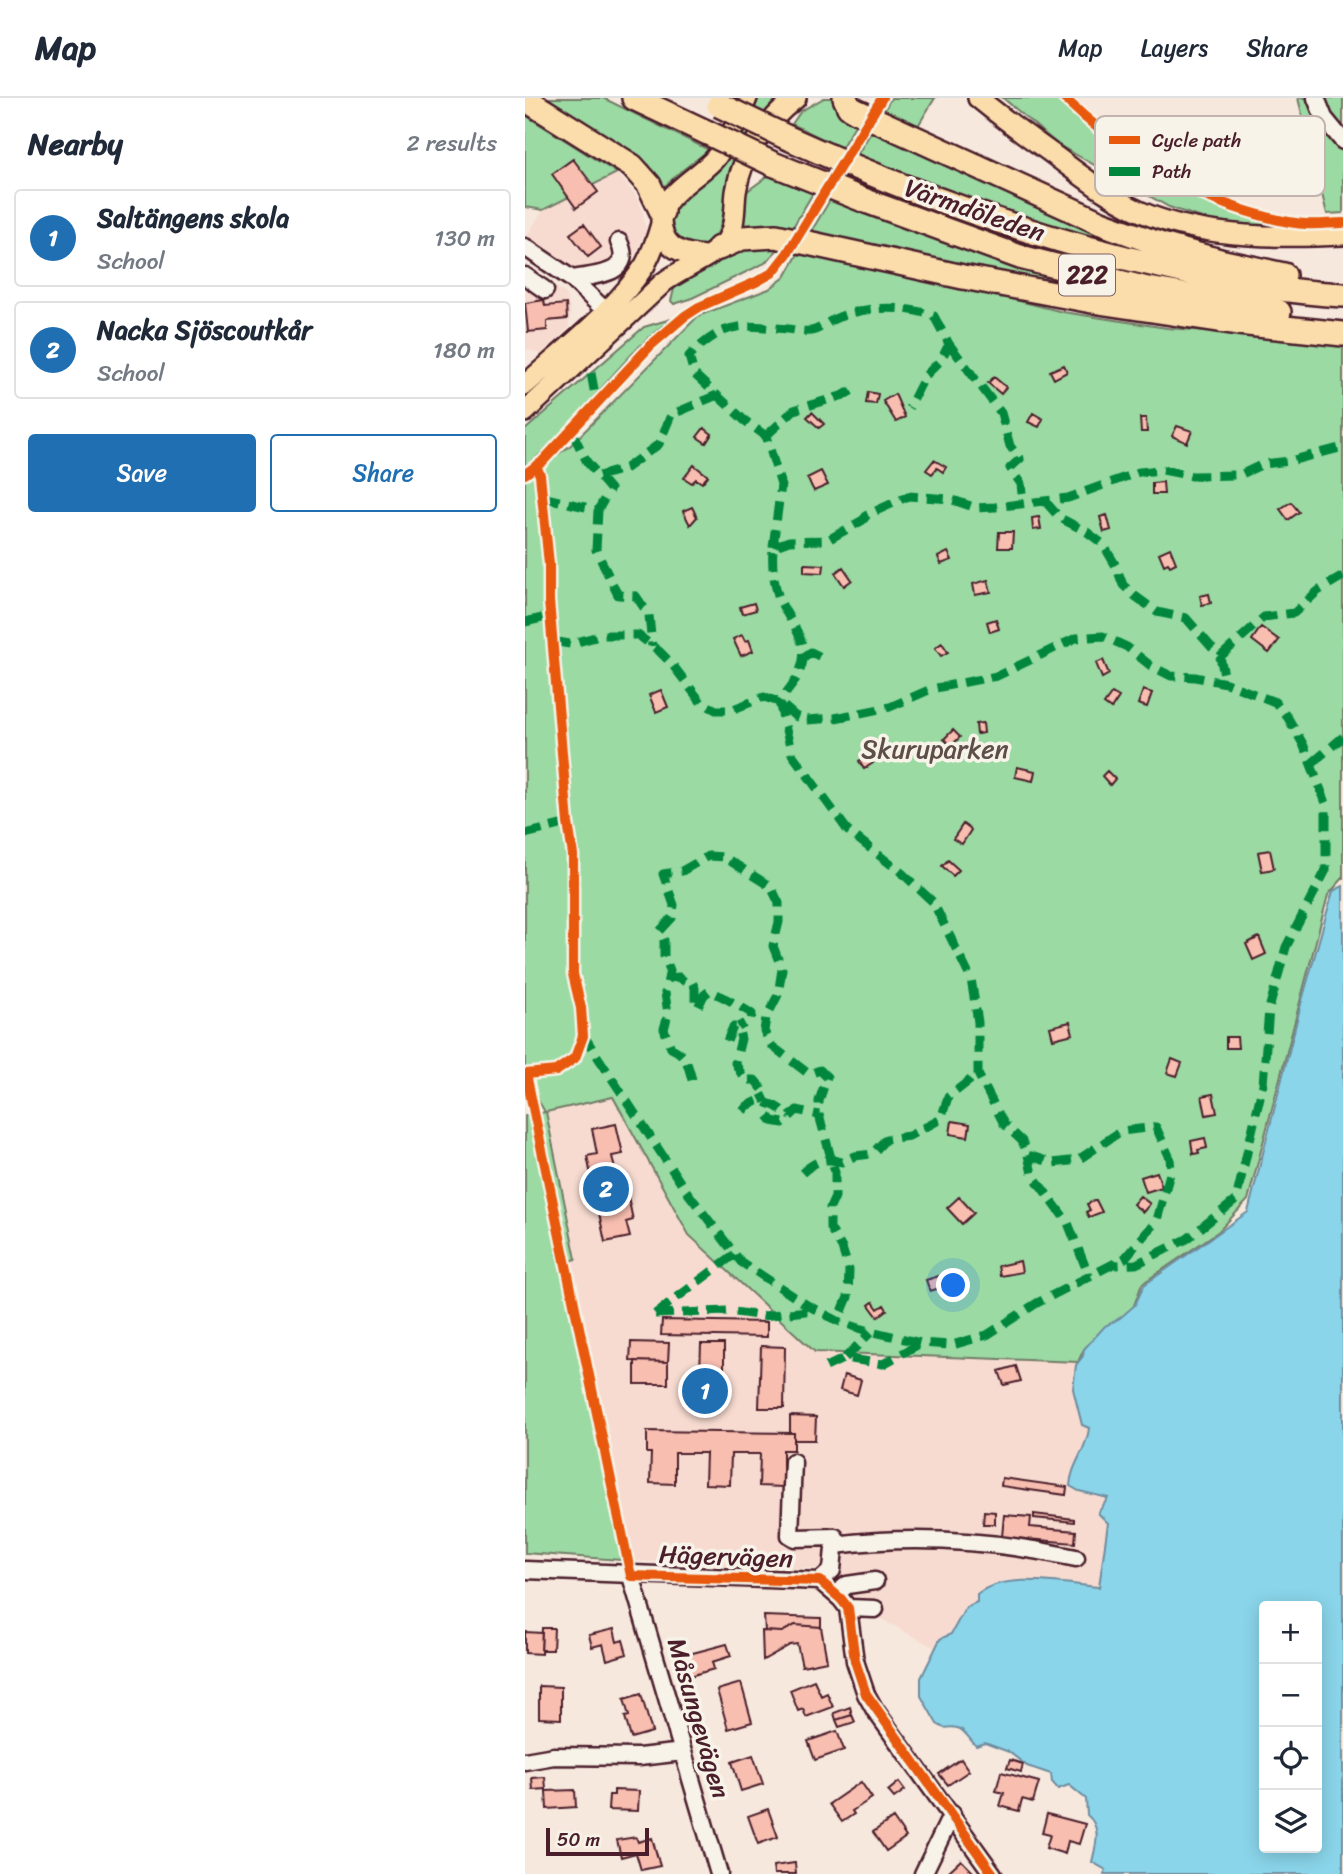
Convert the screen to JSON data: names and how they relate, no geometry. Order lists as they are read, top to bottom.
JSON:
{
  "streets": {
    "highway": ["Värmdöleden", "222"],
    "street": ["Hägervägen", "Måsungevägen"]
  },
  "crossings": [
    ["Värmdöleden", "222"],
    ["Hägervägen", "Måsungevägen"]
  ],
  "parks": ["Skuruparken"],
  "legend": ["Cycle path", "Path"],
  "scale_bar": "50 m",
  "page": {
    "header": "Map",
    "nav": ["Map", "Layers", "Share"],
    "heading": ["Nearby", "2 results"],
    "list": [
      {
        "mark": "1",
        "name": "Saltängens skola",
        "note": "School",
        "value": "130 m"
      },
      {
        "mark": "2",
        "name": "Nacka Sjöscoutkår",
        "note": "School",
        "value": "180 m"
      }
    ],
    "buttons": ["Save", "Share"],
    "pins": ["2", "1"],
    "map_buttons": ["+", "−"],
    "scale": "50 m"
  }
}
